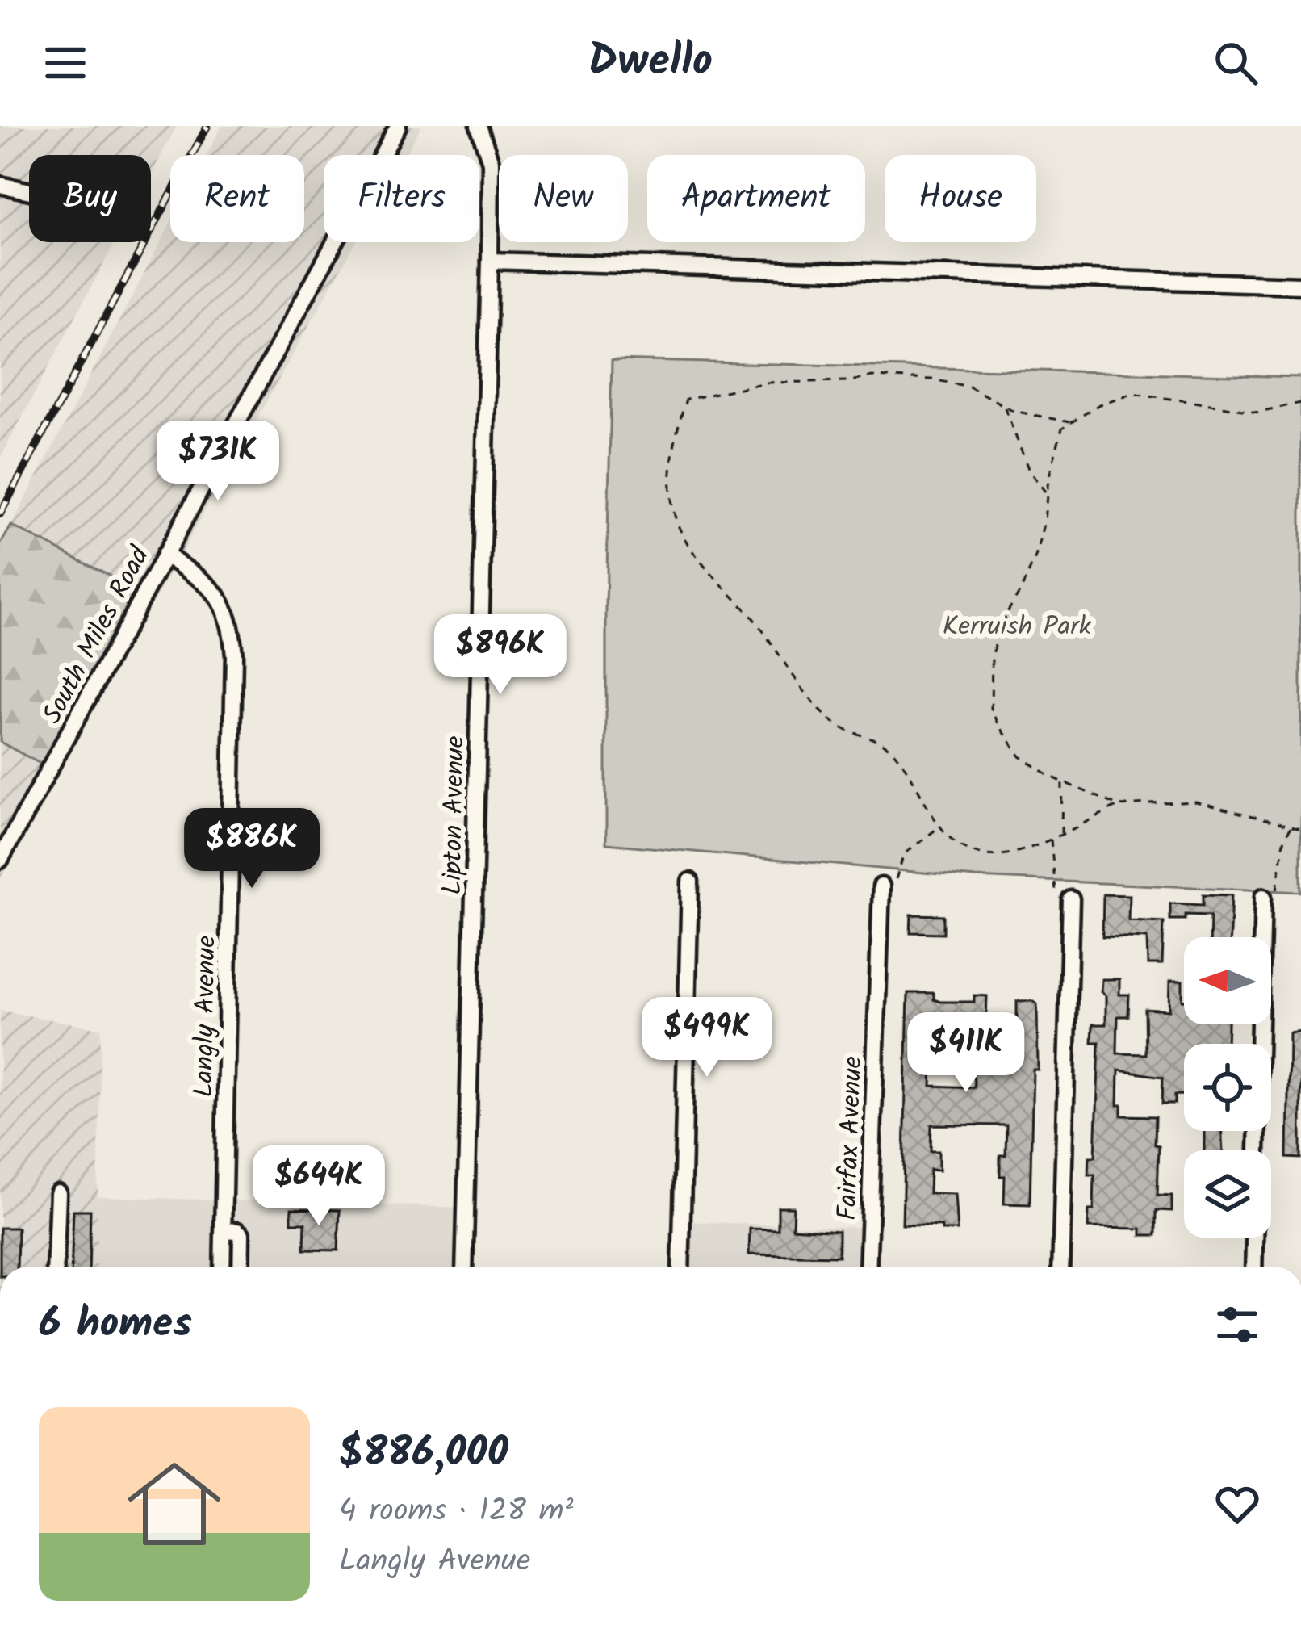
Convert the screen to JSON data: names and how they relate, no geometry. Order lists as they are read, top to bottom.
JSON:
{
  "streets": {
    "street": [
      "South Miles Road",
      "Lipton Avenue",
      "Langly Avenue",
      "Fairfax Avenue"
    ]
  },
  "crossings": [
    ["South Miles Road", "Langly Avenue"]
  ],
  "parks": ["Kerruish Park"],
  "north": "left",
  "page": {
    "header": "Dwello",
    "chip": [
      "Buy",
      "Rent",
      "Filters",
      "New",
      "Apartment",
      "House"
    ],
    "price": [
      "$731K",
      "$896K",
      "$886K",
      "$499K",
      "$411K",
      "$644K"
    ],
    "heading": "6 homes",
    "list": [
      {
        "name": "$886,000",
        "note": "4 rooms · 128 m² · Langly Avenue"
      }
    ]
  }
}
